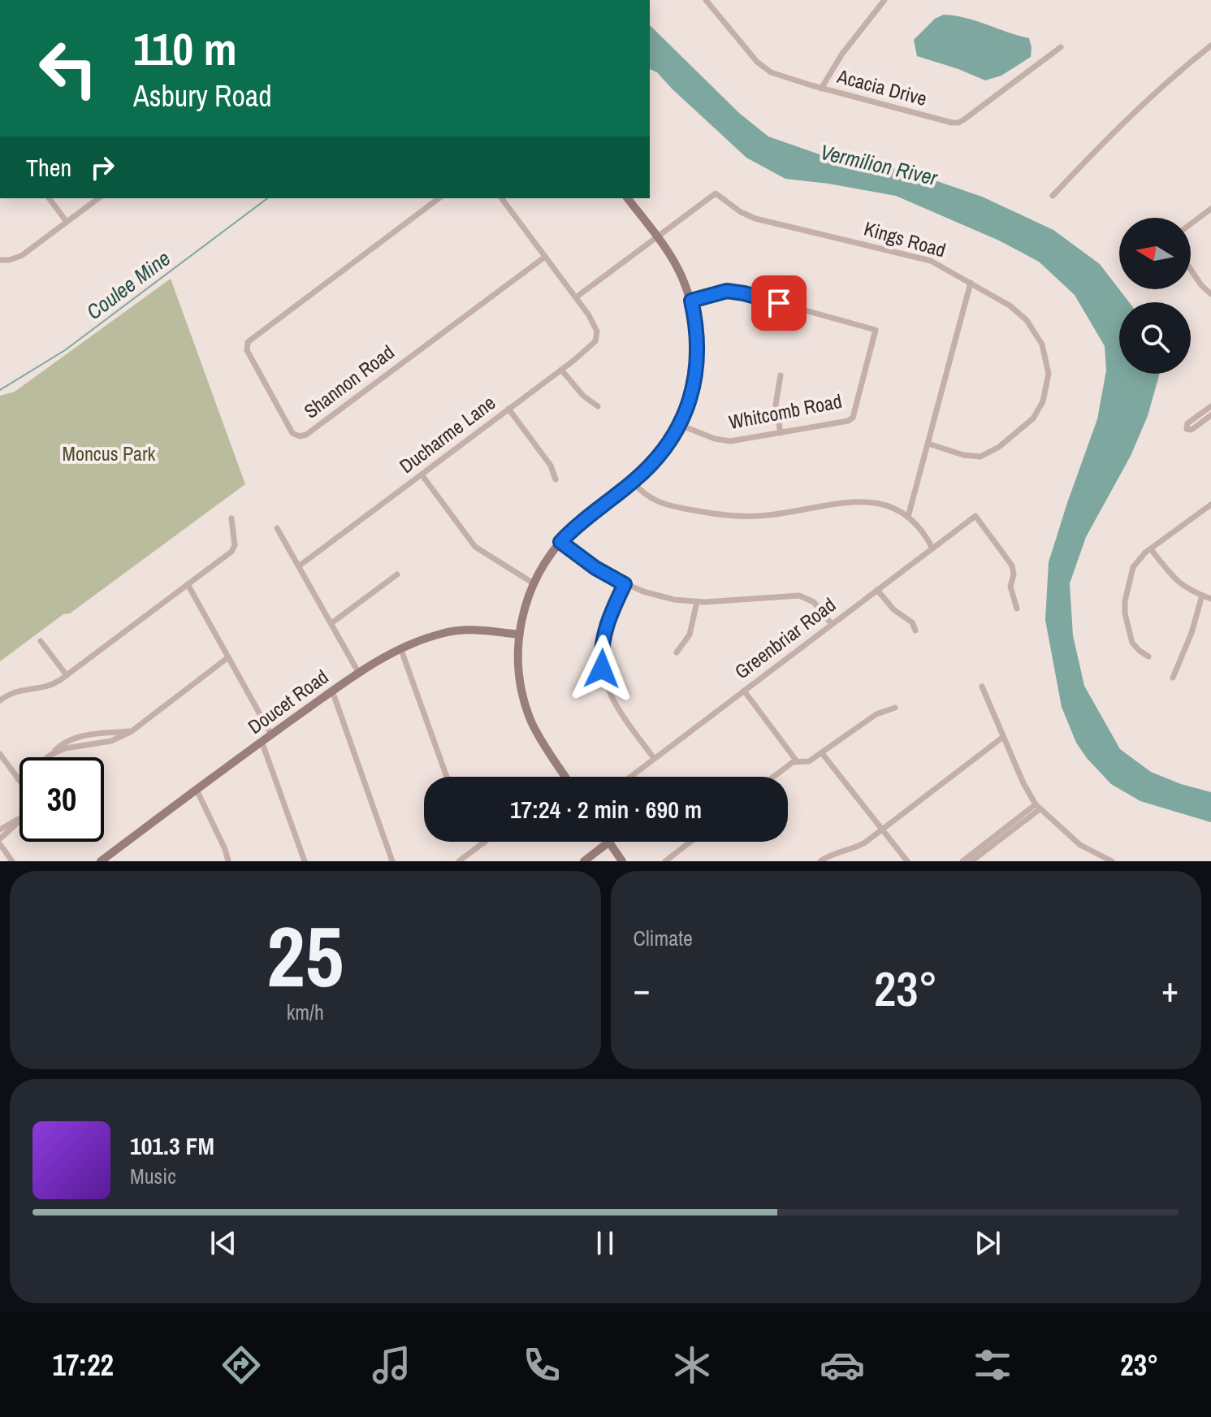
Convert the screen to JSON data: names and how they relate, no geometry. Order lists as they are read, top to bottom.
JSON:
{
  "streets": {
    "street": [
      "Acacia Drive",
      "Kings Road",
      "Shannon Road",
      "Whitcomb Road",
      "Ducharme Lane",
      "Greenbriar Road",
      "Doucet Road"
    ]
  },
  "crossings": [
    ["Kings Road", "Ducharme Lane"]
  ],
  "water": ["Vermilion River", "Coulee Mine"],
  "parks": ["Moncus Park"],
  "north": "left",
  "page": {
    "turn": ["110 m", "Asbury Road"],
    "then": "Then",
    "limit": "30",
    "trip": "17:24 · 2 min · 690 m",
    "tile": [
      ["25", "km/h"],
      "Climate"
    ],
    "heat": ["−", "23°", "+"],
    "song": ["101.3 FM", "Music"],
    "tabs": ["17:22", "23°"]
  }
}
